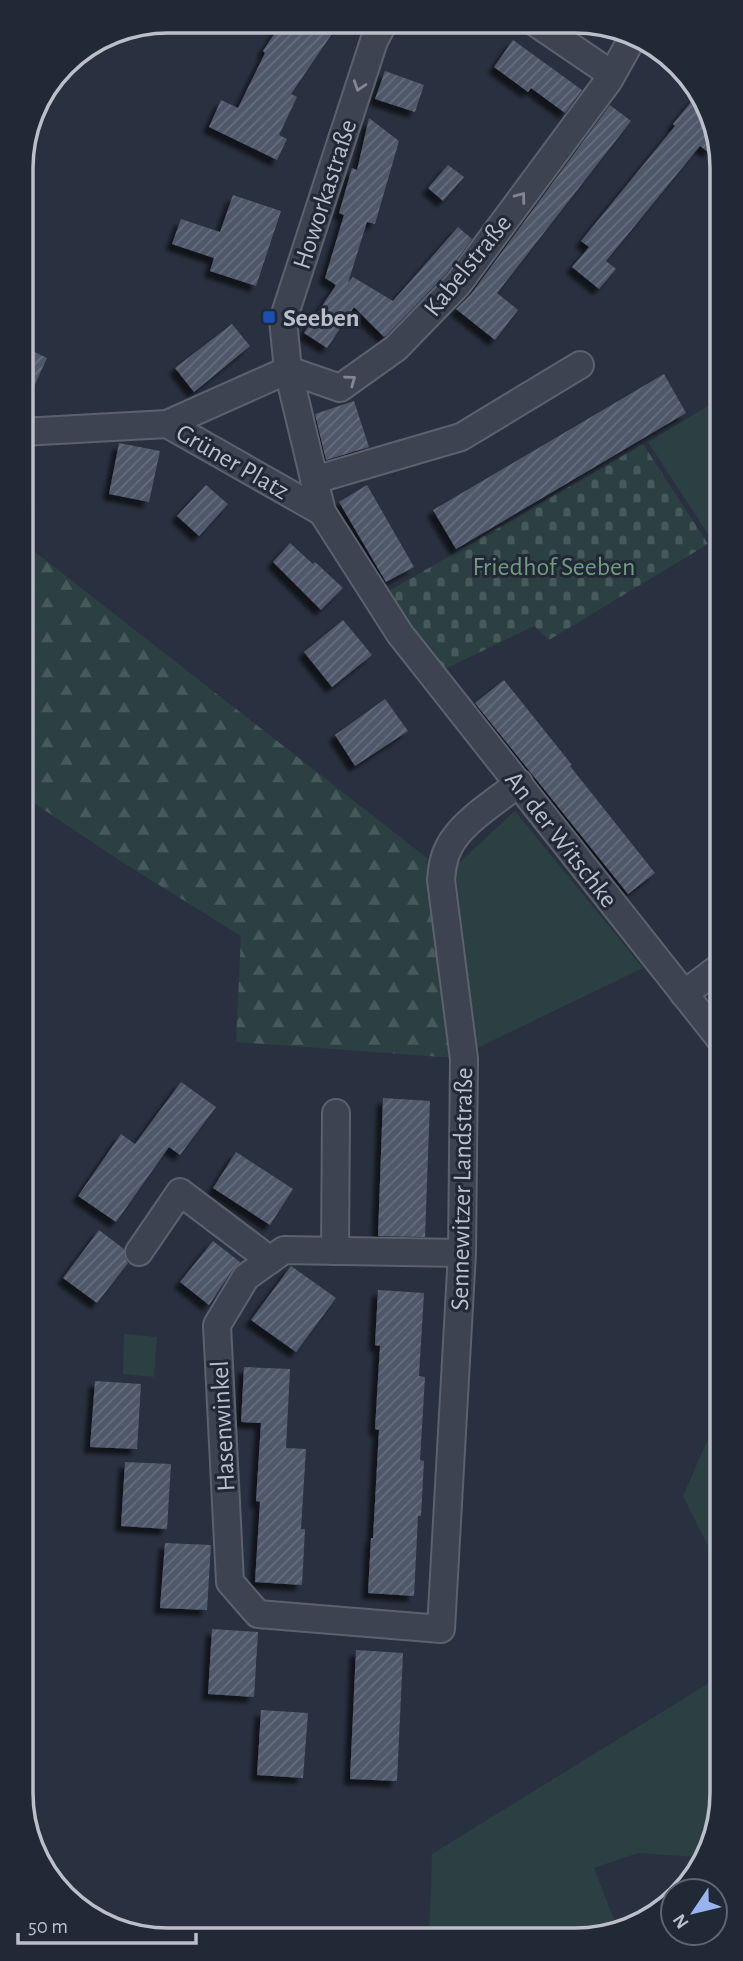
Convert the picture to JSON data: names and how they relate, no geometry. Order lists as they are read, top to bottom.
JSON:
{
  "streets": {
    "street": [
      "Howorkastraße",
      "Kabelstraße",
      "Grüner Platz",
      "An der Witschke",
      "Sennewitzer Landstraße",
      "Hasenwinkel"
    ]
  },
  "crossings": [
    ["Howorkastraße", "Kabelstraße"],
    ["Howorkastraße", "Grüner Platz"],
    ["Kabelstraße", "Grüner Platz"],
    ["Grüner Platz", "An der Witschke"],
    ["An der Witschke", "Sennewitzer Landstraße"],
    ["Sennewitzer Landstraße", "Hasenwinkel"]
  ],
  "one_way": ["Howorkastraße"],
  "parks": ["Friedhof Seeben"],
  "places": {
    "transit": ["Seeben"]
  },
  "scale_bar": "50 m",
  "north": "bottom left"
}
